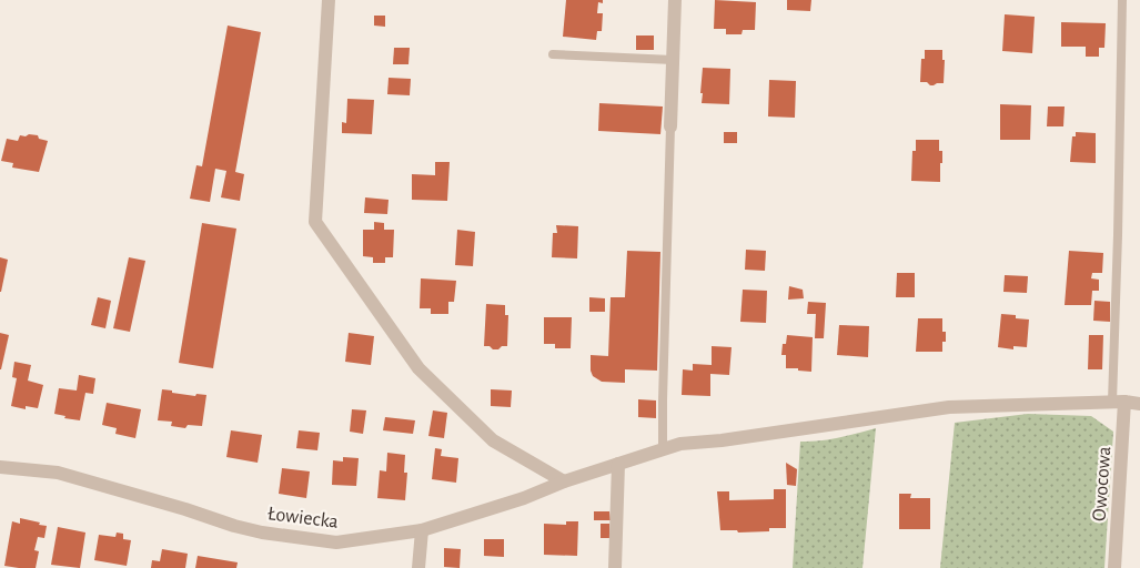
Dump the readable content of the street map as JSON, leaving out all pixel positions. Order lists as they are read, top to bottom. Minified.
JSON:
{"streets":{"street":["Owocowa","Łowiecka"]},"crossings":[["Owocowa","Łowiecka"]]}
